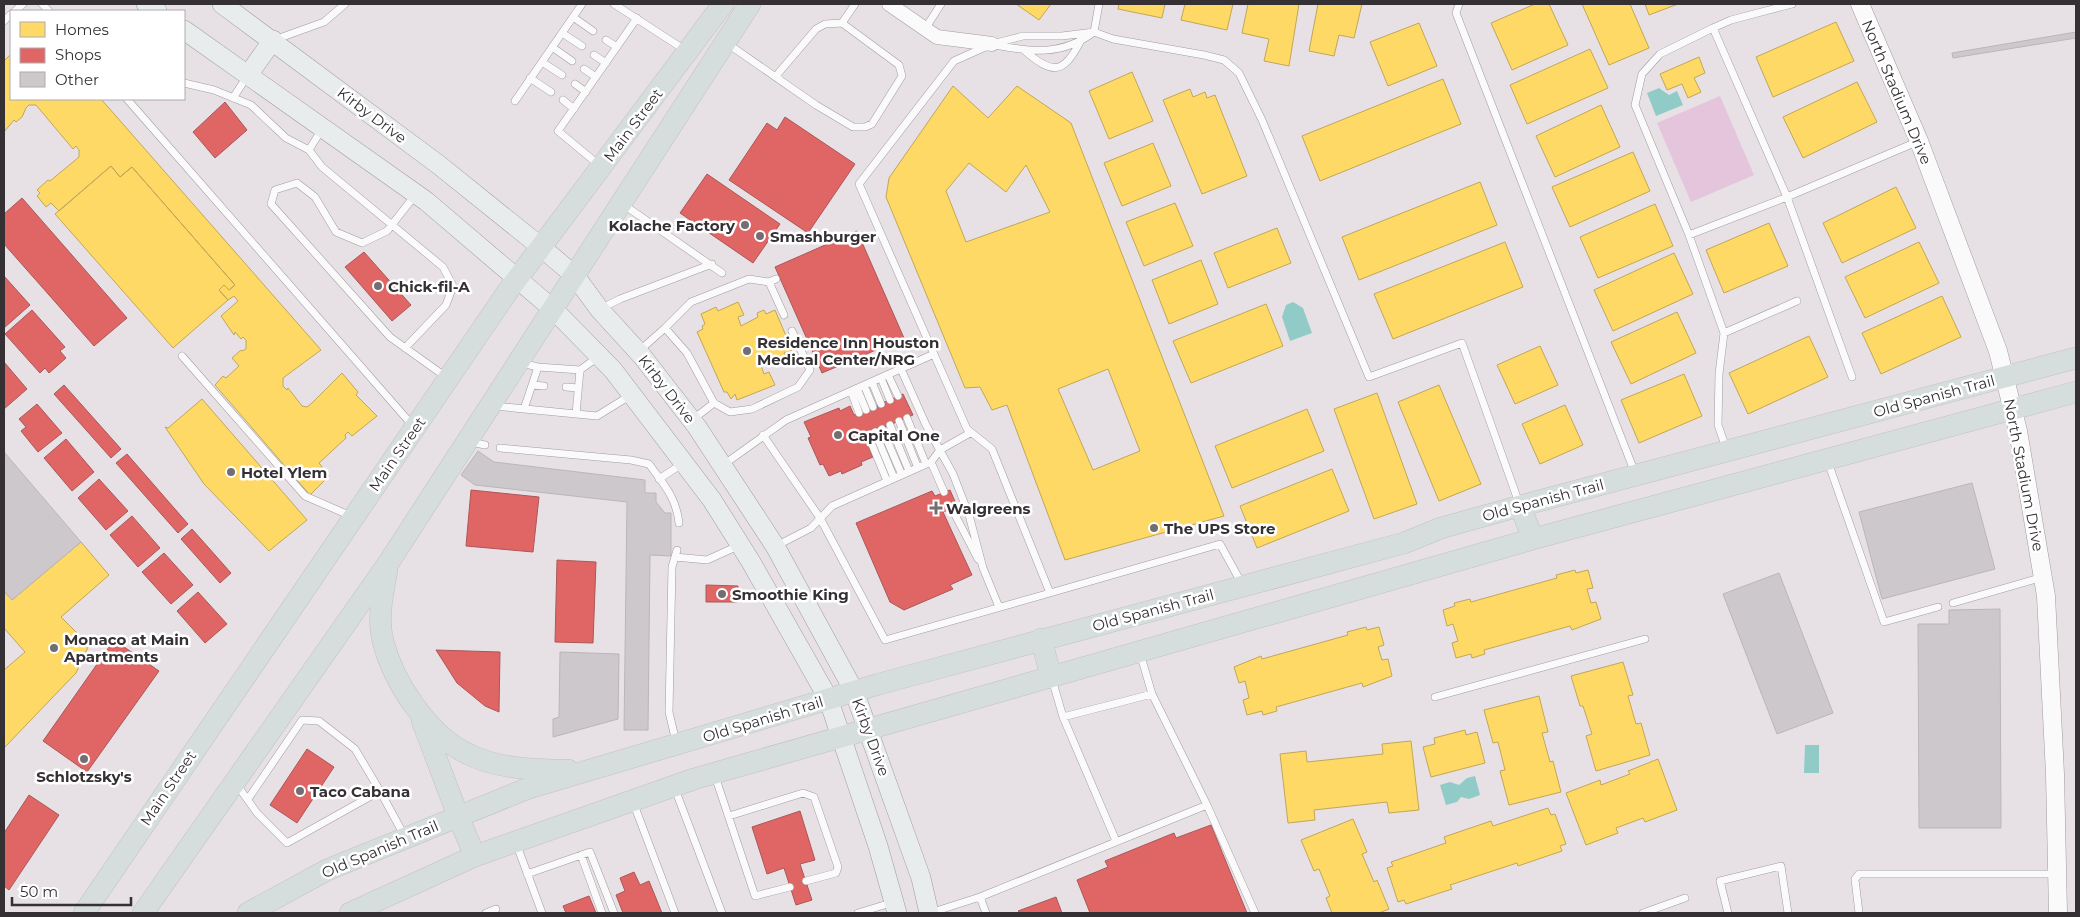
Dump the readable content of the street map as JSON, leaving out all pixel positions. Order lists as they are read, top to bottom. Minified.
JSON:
{"streets":{"main road":["Kirby Drive","Main Street","Old Spanish Trail"],"street":["North Stadium Drive"]},"crossings":[["North Stadium Drive","Old Spanish Trail"],["Kirby Drive","Main Street"],["Kirby Drive","Old Spanish Trail"]],"places":{"other":["Kolache Factory","Smashburger","Chick-fil-A","Residence Inn Houston Medical Center/NRG","Capital One","Hotel Ylem","The UPS Store","Smoothie King","Monaco at Main Apartments","Schlotzsky's","Taco Cabana"],"health":["Walgreens"]},"legend":["Homes","Shops","Other"],"scale_bar":"50 m"}
